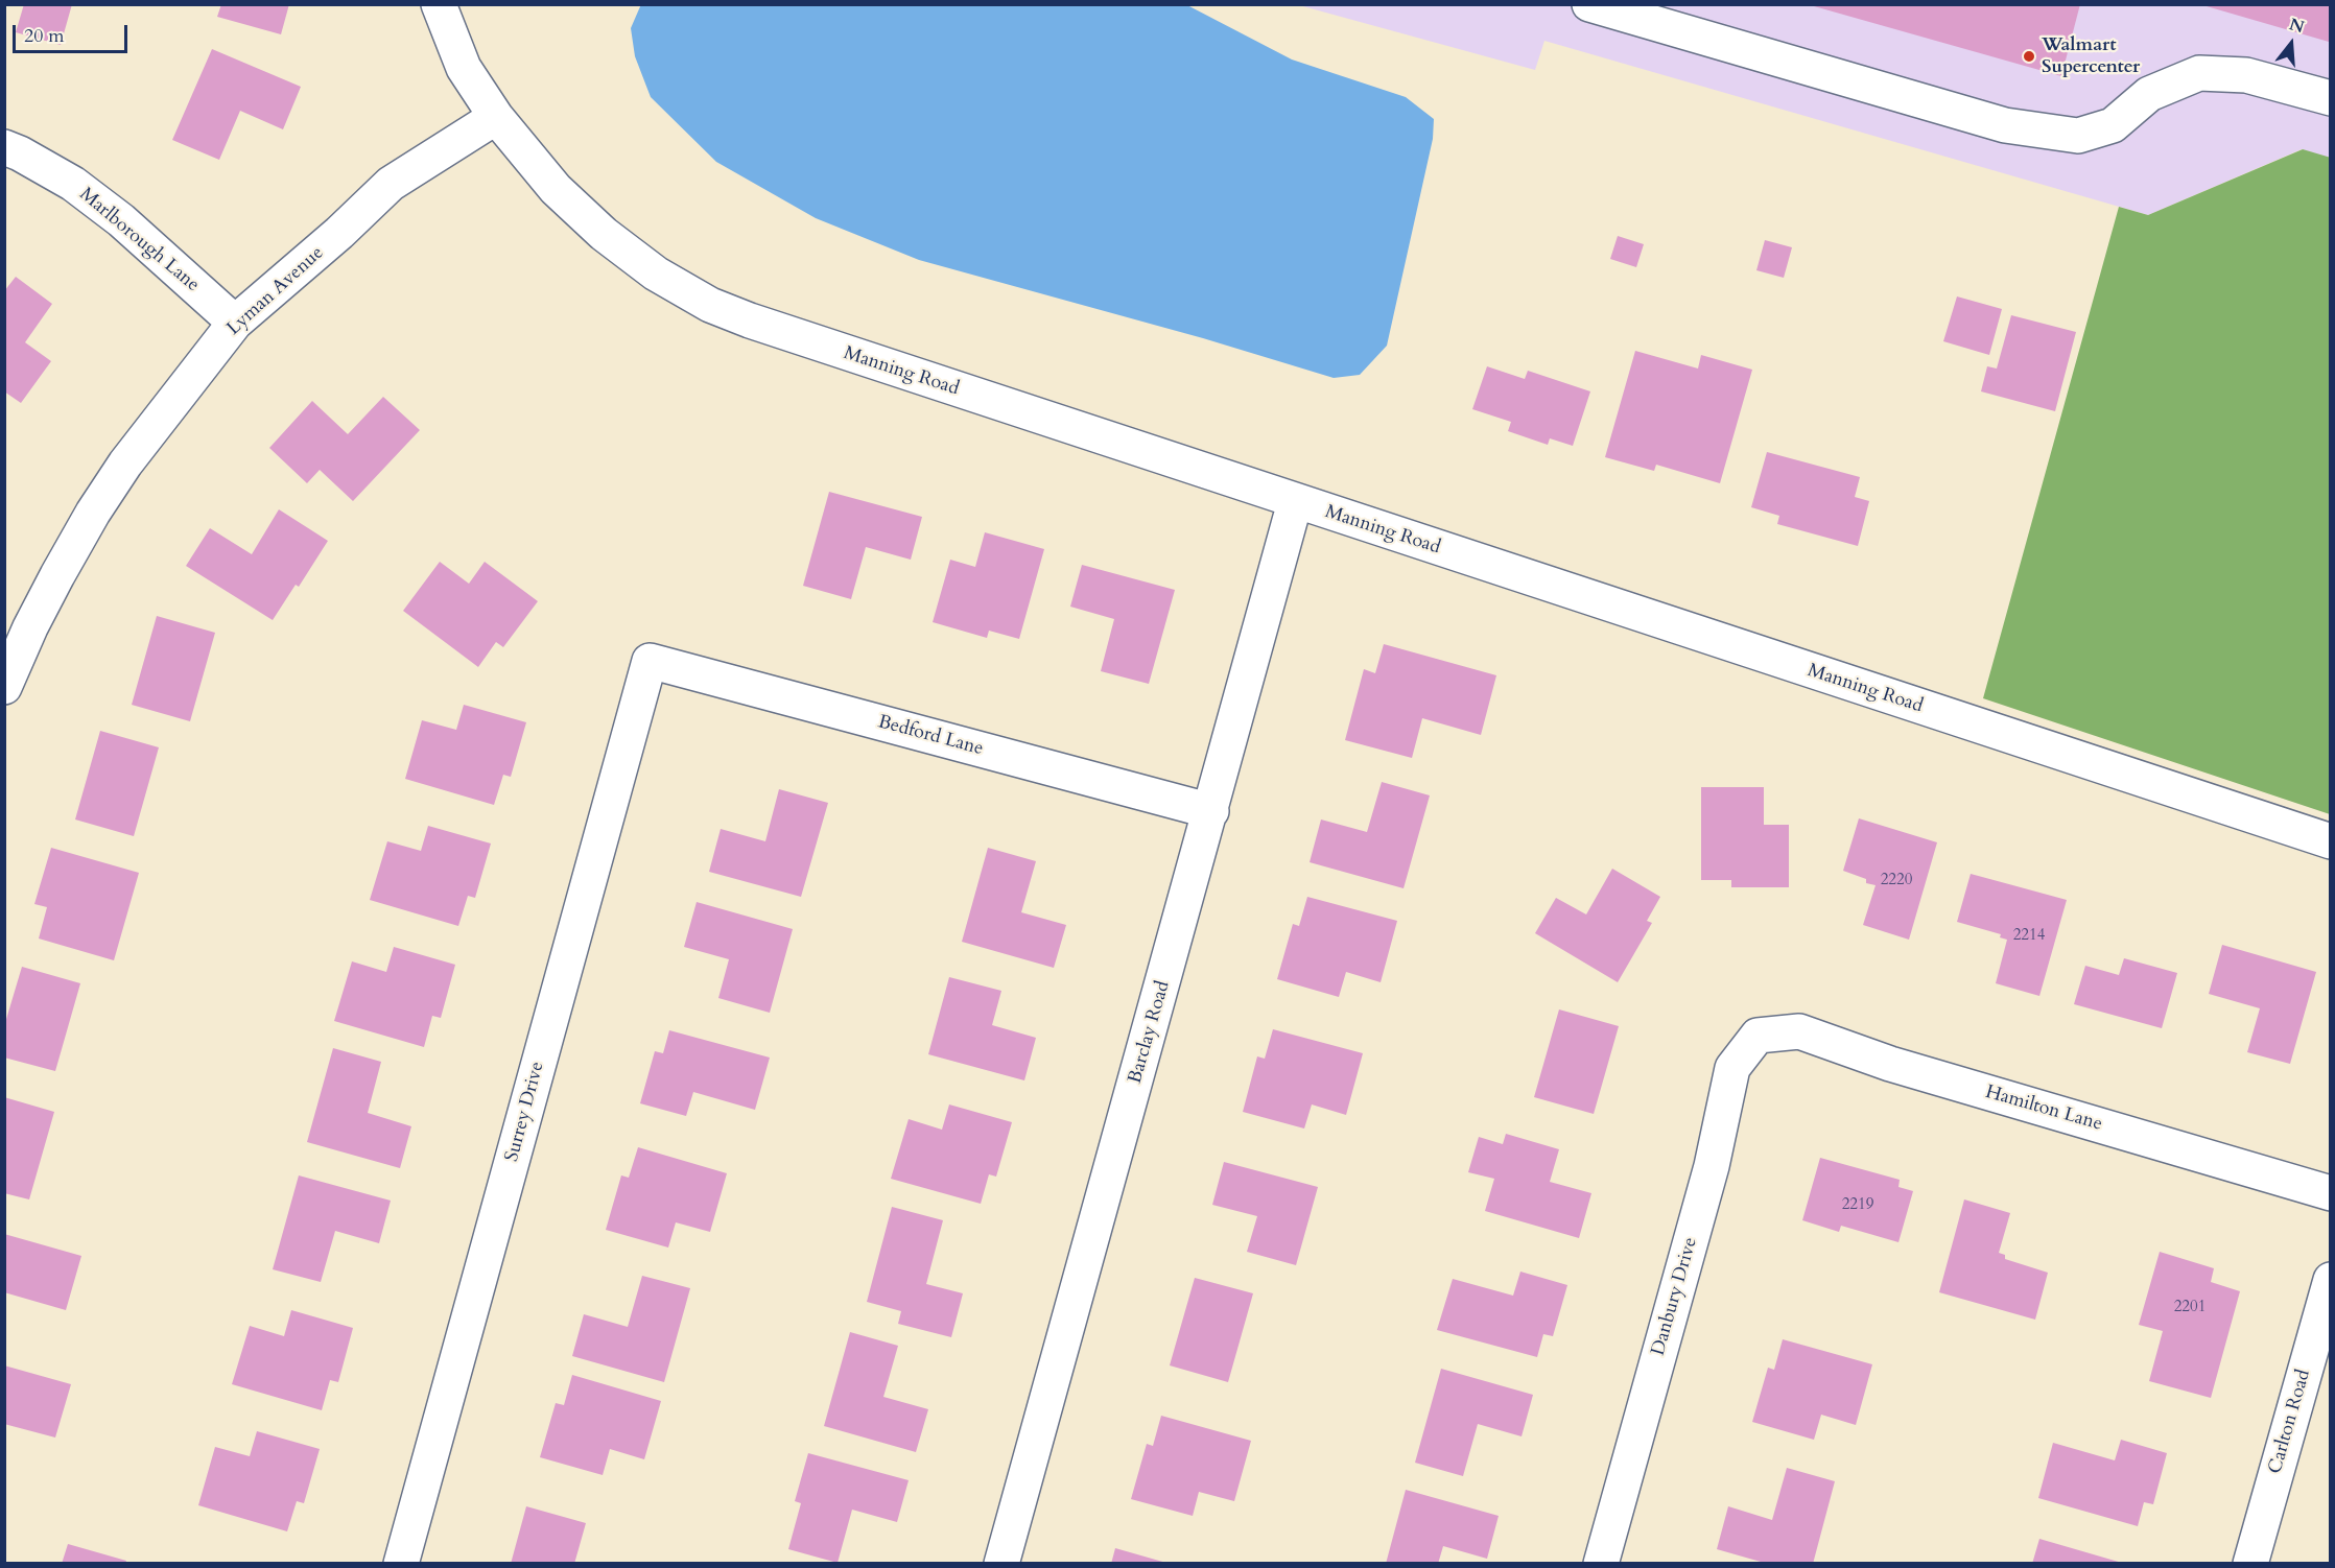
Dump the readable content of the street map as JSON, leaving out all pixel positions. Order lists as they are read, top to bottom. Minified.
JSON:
{"streets":{"street":["Marlborough Lane","Lyman Avenue","Manning Road","Bedford Lane","Barclay Road","Hamilton Lane","Surrey Drive","Danbury Drive","Carlton Road"]},"crossings":[["Marlborough Lane","Lyman Avenue"],["Lyman Avenue","Manning Road"],["Manning Road","Barclay Road"],["Bedford Lane","Barclay Road"],["Bedford Lane","Surrey Drive"],["Hamilton Lane","Danbury Drive"]],"places":["Walmart Supercenter"],"house_numbers":["2220","2214","2219","2201"],"scale_bar":"20 m","north":"top"}
